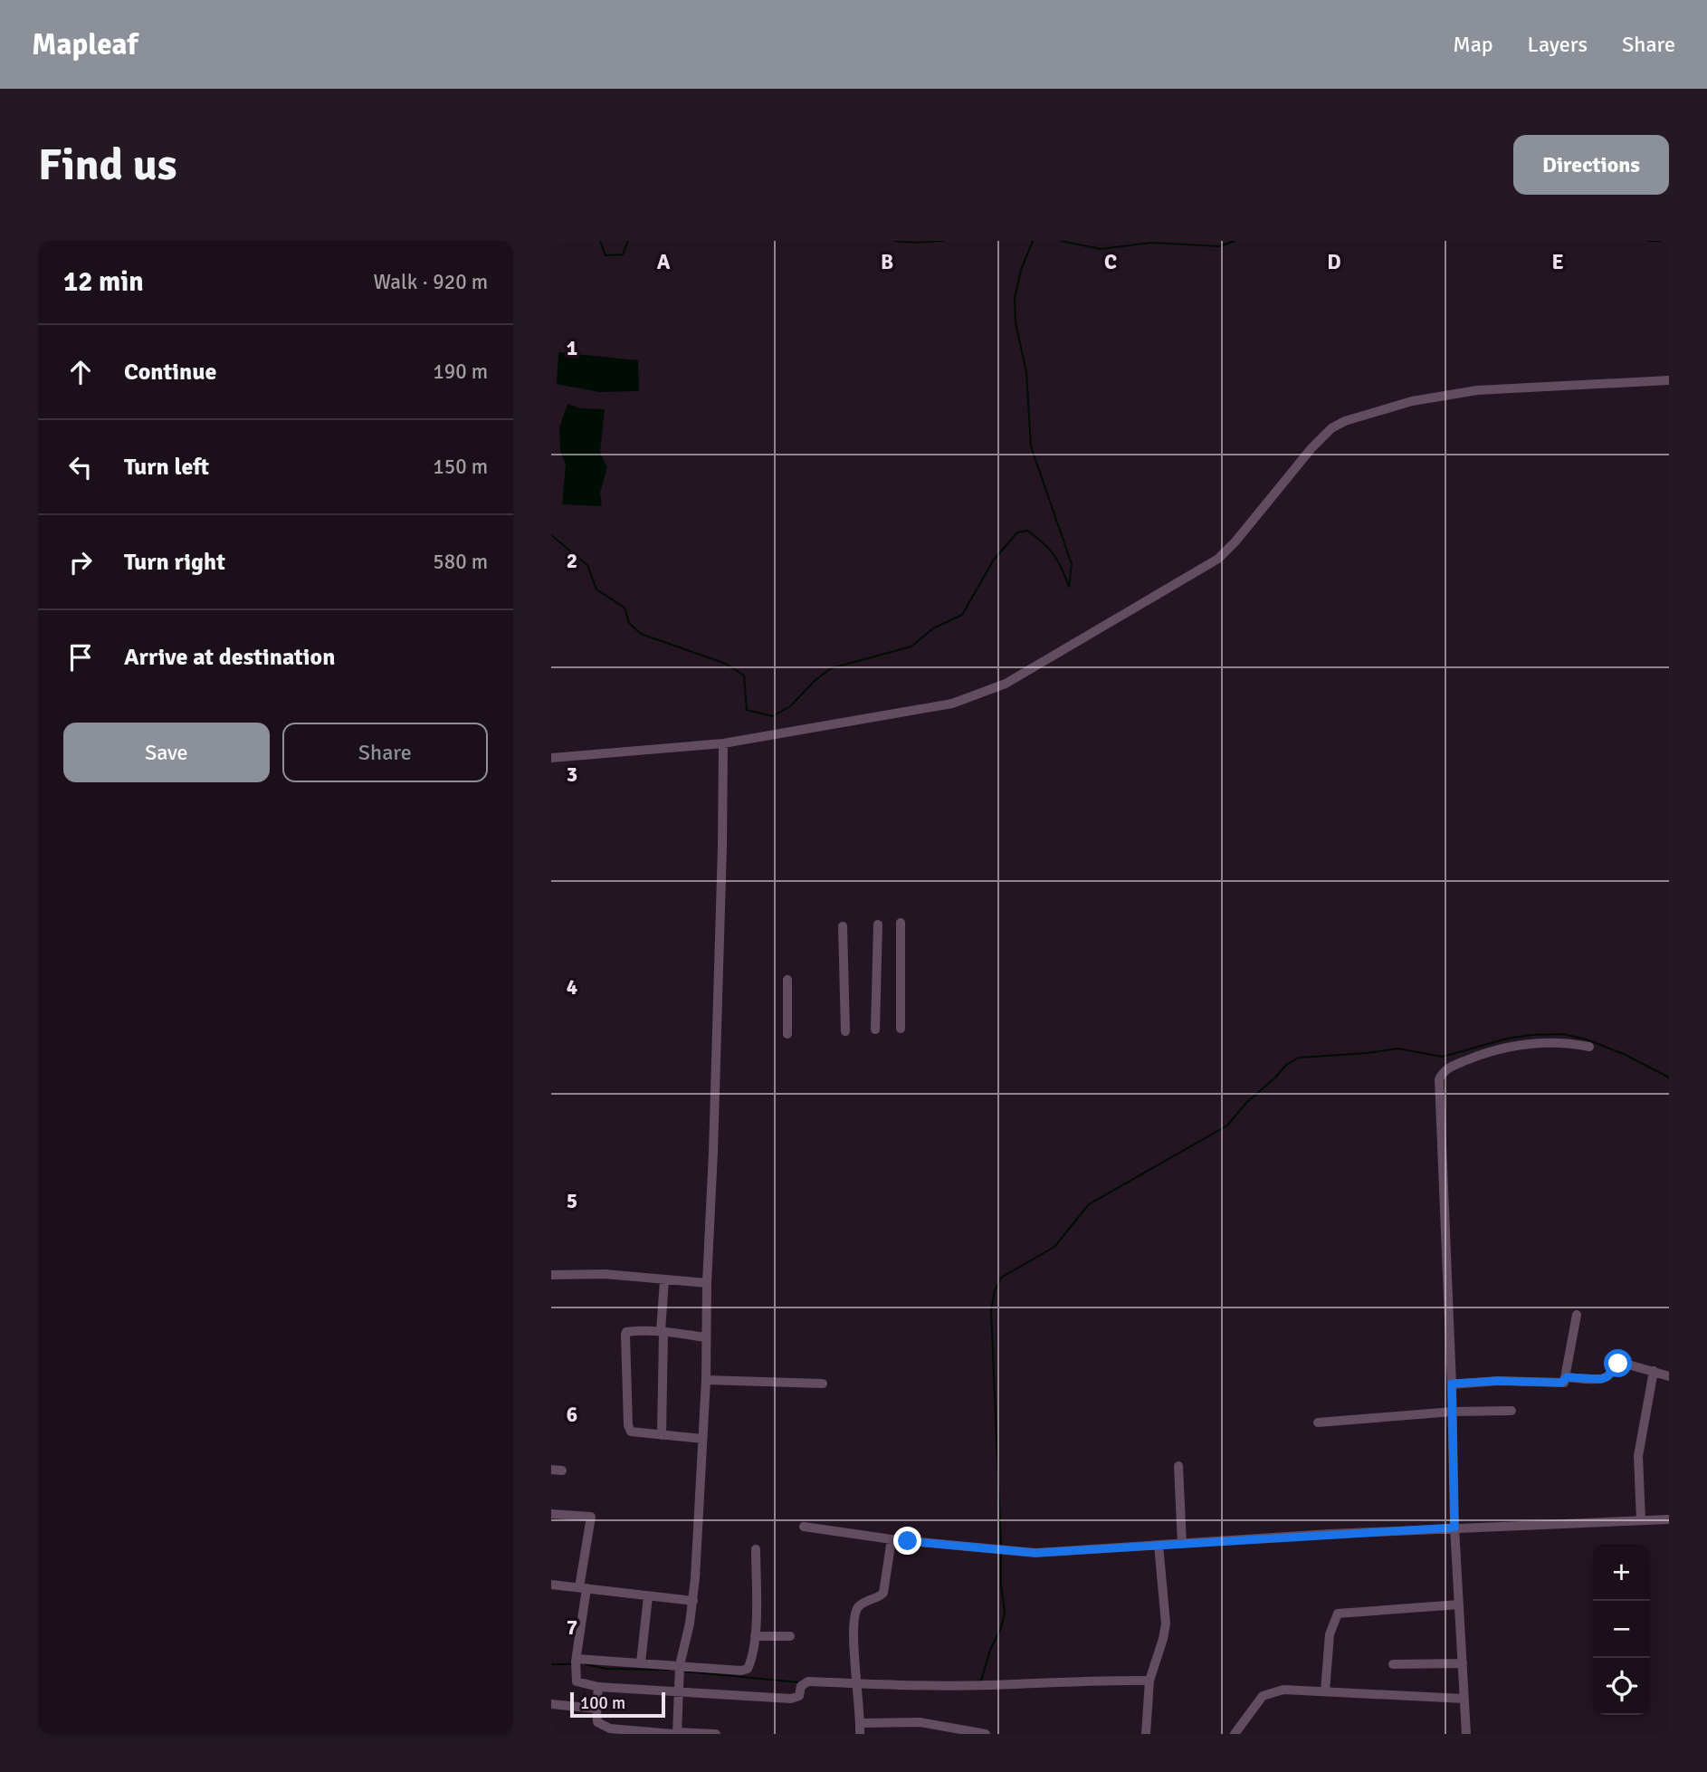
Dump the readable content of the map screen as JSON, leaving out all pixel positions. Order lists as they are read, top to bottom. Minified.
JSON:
{"scale_bar":"100 m","page":{"header":"Mapleaf","nav":["Map","Layers","Share"],"buttons":["Directions",["Save","Share"]],"title":"Find us","heading":["12 min","Walk · 920 m"],"list":[["Continue","190 m"],["Turn left","150 m"],["Turn right","580 m"],"Arrive at destination"],"map_buttons":["+","−"],"scale":"100 m"},"grid":{"columns":["A","B","C","D","E"],"rows":["1","2","3","4","5","6","7"]}}
